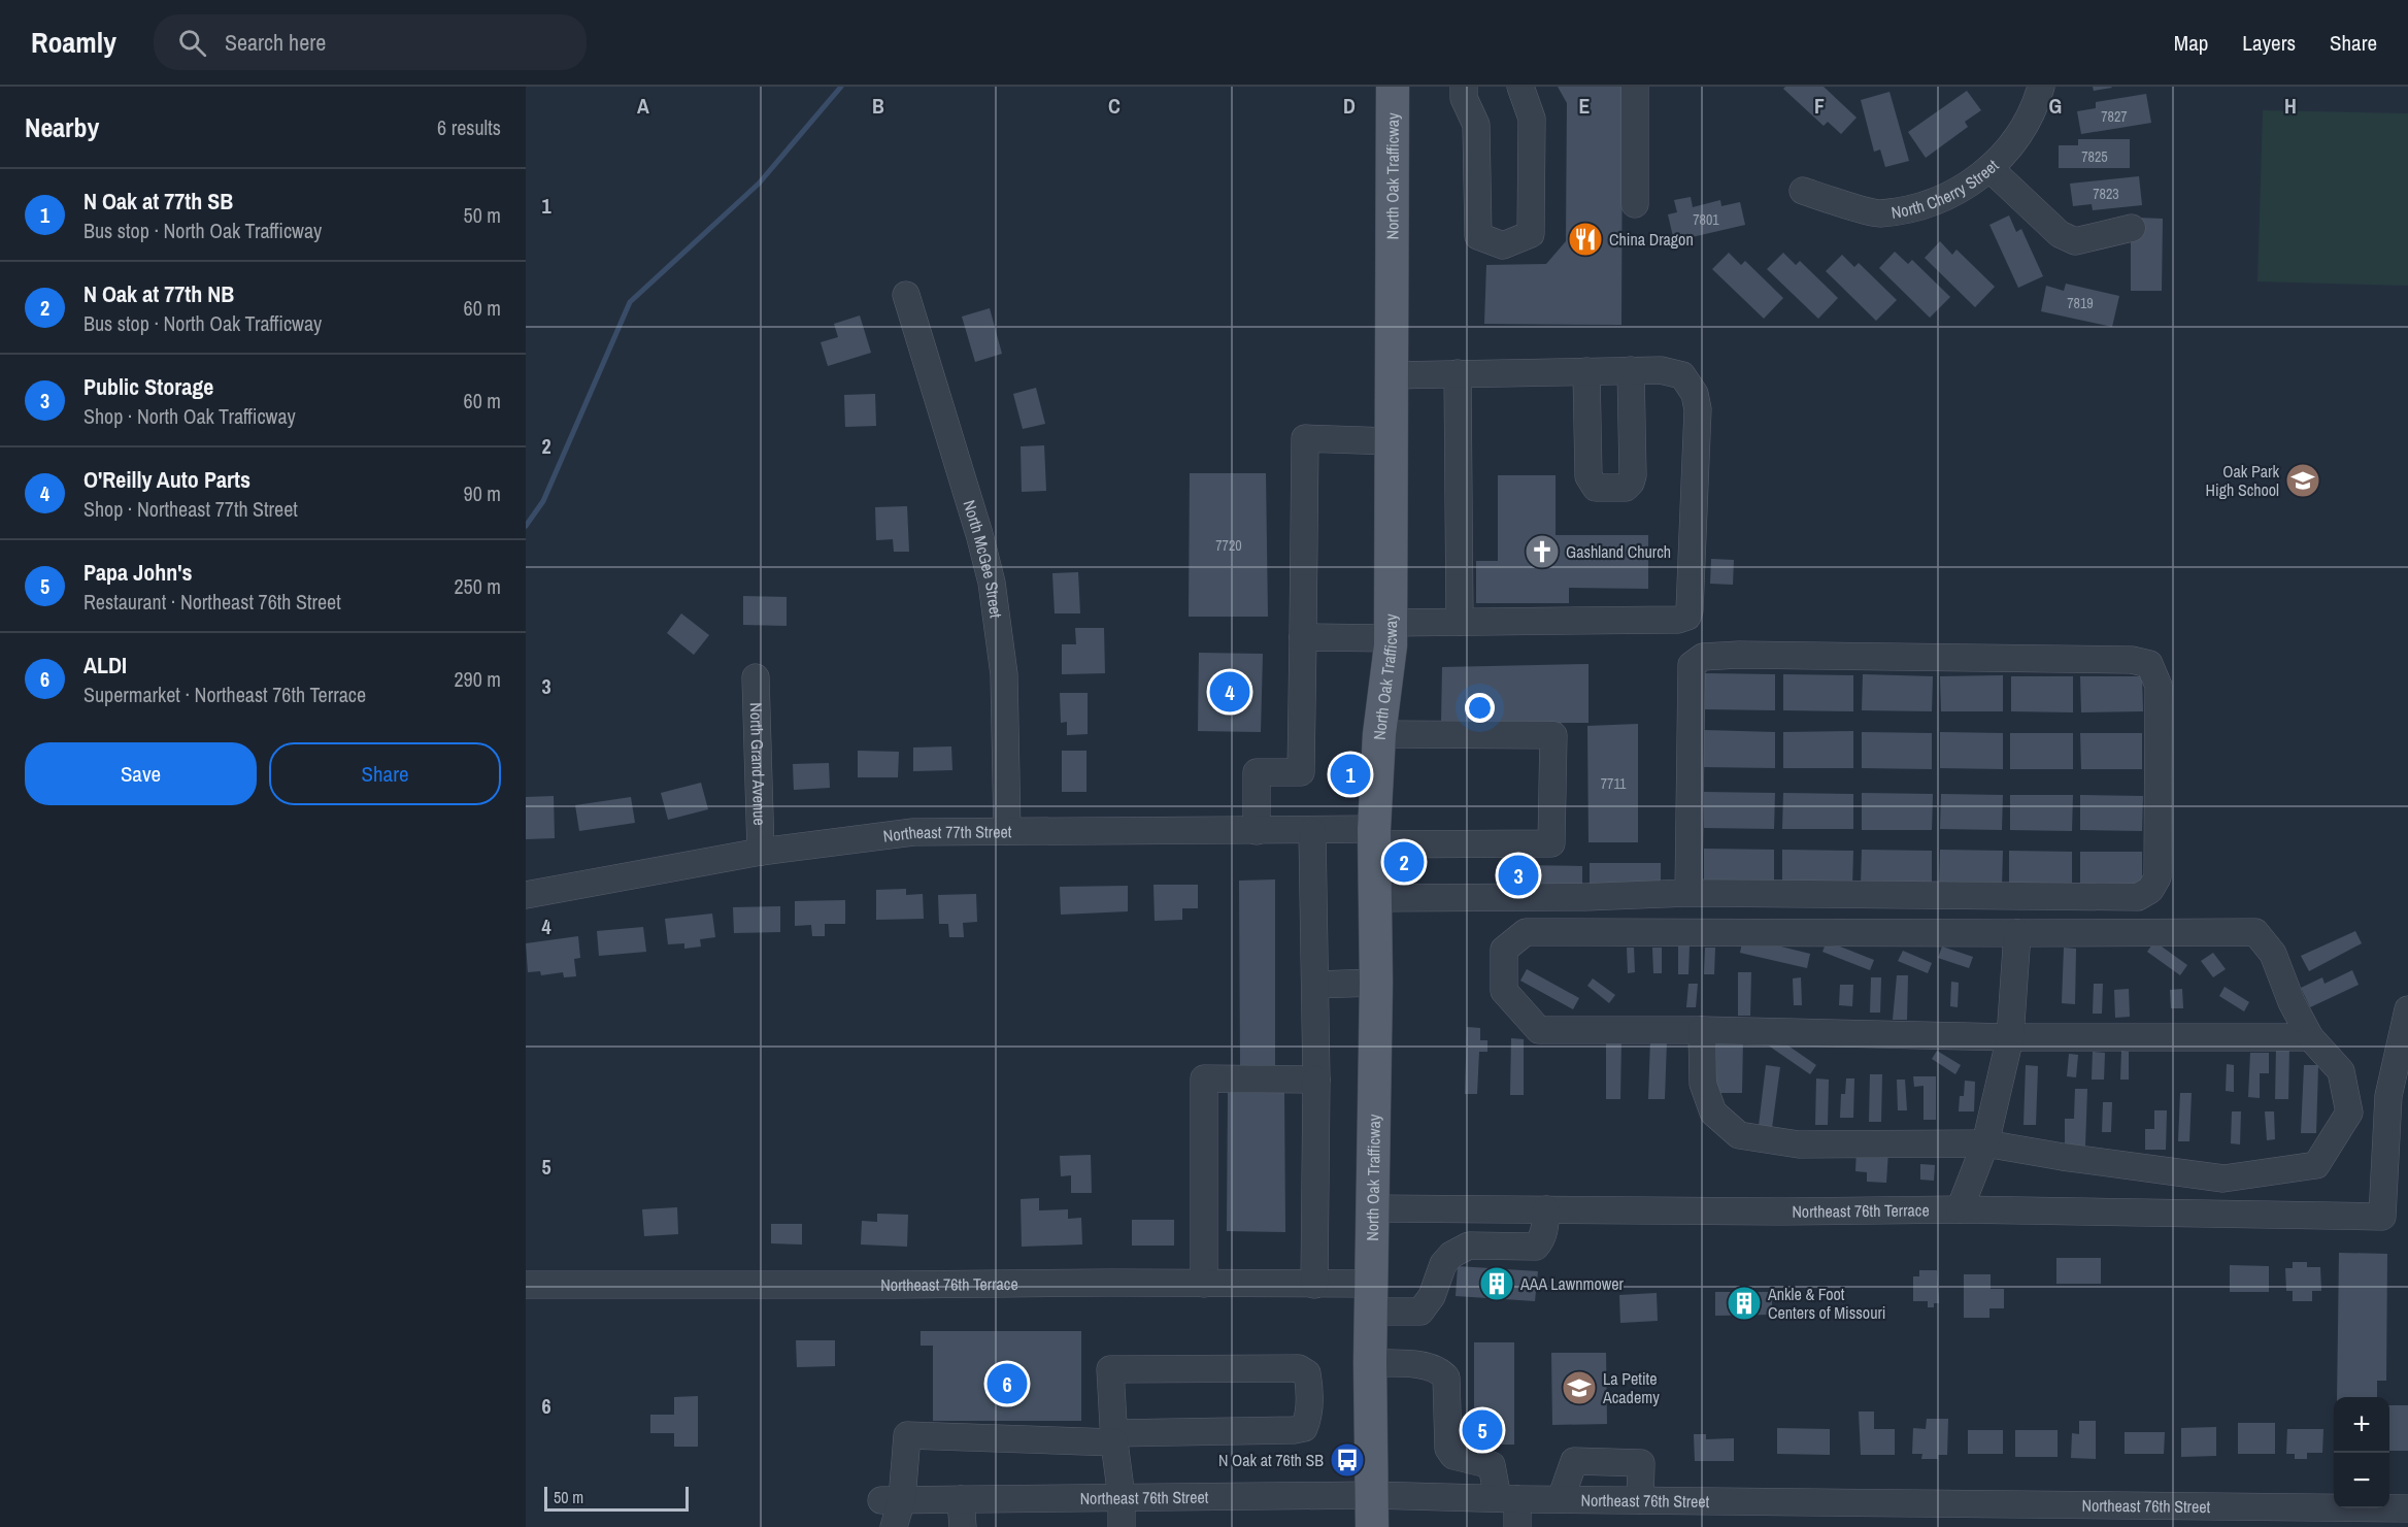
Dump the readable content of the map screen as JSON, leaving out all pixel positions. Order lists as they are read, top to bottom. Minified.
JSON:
{"streets":{"main road":["North Oak Trafficway"],"street":["North Cherry Street","North McGee Street","North Grand Avenue","Northeast 77th Street","Northeast 76th Terrace","Northeast 76th Street"]},"crossings":[["North Oak Trafficway","Northeast 77th Street"],["North Oak Trafficway","Northeast 76th Terrace"],["North Oak Trafficway","Northeast 76th Street"],["North McGee Street","Northeast 77th Street"],["North Grand Avenue","Northeast 77th Street"]],"places":{"restaurant":["China Dragon"],"school or university":["Oak Park High School","La Petite Academy"],"church":["Gashland Church"],"building":["AAA Lawnmower","Ankle & Foot Centers of Missouri"],"bus stop":["N Oak at 76th SB"]},"house_numbers":["7827","7825","7823","7801","7819","7720","7711"],"scale_bar":"50 m","page":{"header":"Roamly","search":"Search here","nav":["Map","Layers","Share"],"heading":["Nearby","6 results"],"list":[{"mark":"1","name":"N Oak at 77th SB","note":"Bus stop · North Oak Trafficway","value":"50 m"},{"mark":"2","name":"N Oak at 77th NB","note":"Bus stop · North Oak Trafficway","value":"60 m"},{"mark":"3","name":"Public Storage","note":"Shop · North Oak Trafficway","value":"60 m"},{"mark":"4","name":"O'Reilly Auto Parts","note":"Shop · Northeast 77th Street","value":"90 m"},{"mark":"5","name":"Papa John's","note":"Restaurant · Northeast 76th Street","value":"250 m"},{"mark":"6","name":"ALDI","note":"Supermarket · Northeast 76th Terrace","value":"290 m"}],"pins":["4","1","2","3","6","5"],"buttons":["Save","Share"],"map_buttons":["+","−"],"scale":"50 m"},"grid":{"columns":["A","B","C","D","E","F","G","H"],"rows":["1","2","3","4","5","6"]}}
